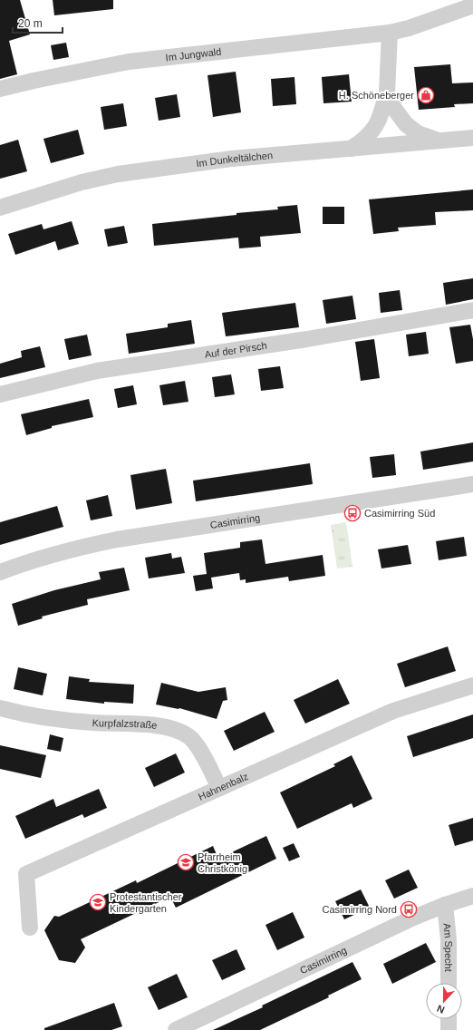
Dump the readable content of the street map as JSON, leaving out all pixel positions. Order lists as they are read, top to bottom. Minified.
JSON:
{"streets":{"street":["Im Jungwald","Im Dunkeltälchen","Auf der Pirsch","Casimirring","Kurpfalzstraße","Hahnenbalz","Am Specht"]},"crossings":[["Casimirring","Am Specht"],["Kurpfalzstraße","Hahnenbalz"]],"places":{"shop":["H. Schöneberger"],"bus stop":["Casimirring Süd","Casimirring Nord"],"school or university":["Pfarrheim Christkönig","Protestantischer Kindergarten"]},"scale_bar":"20 m","north":"bottom"}
